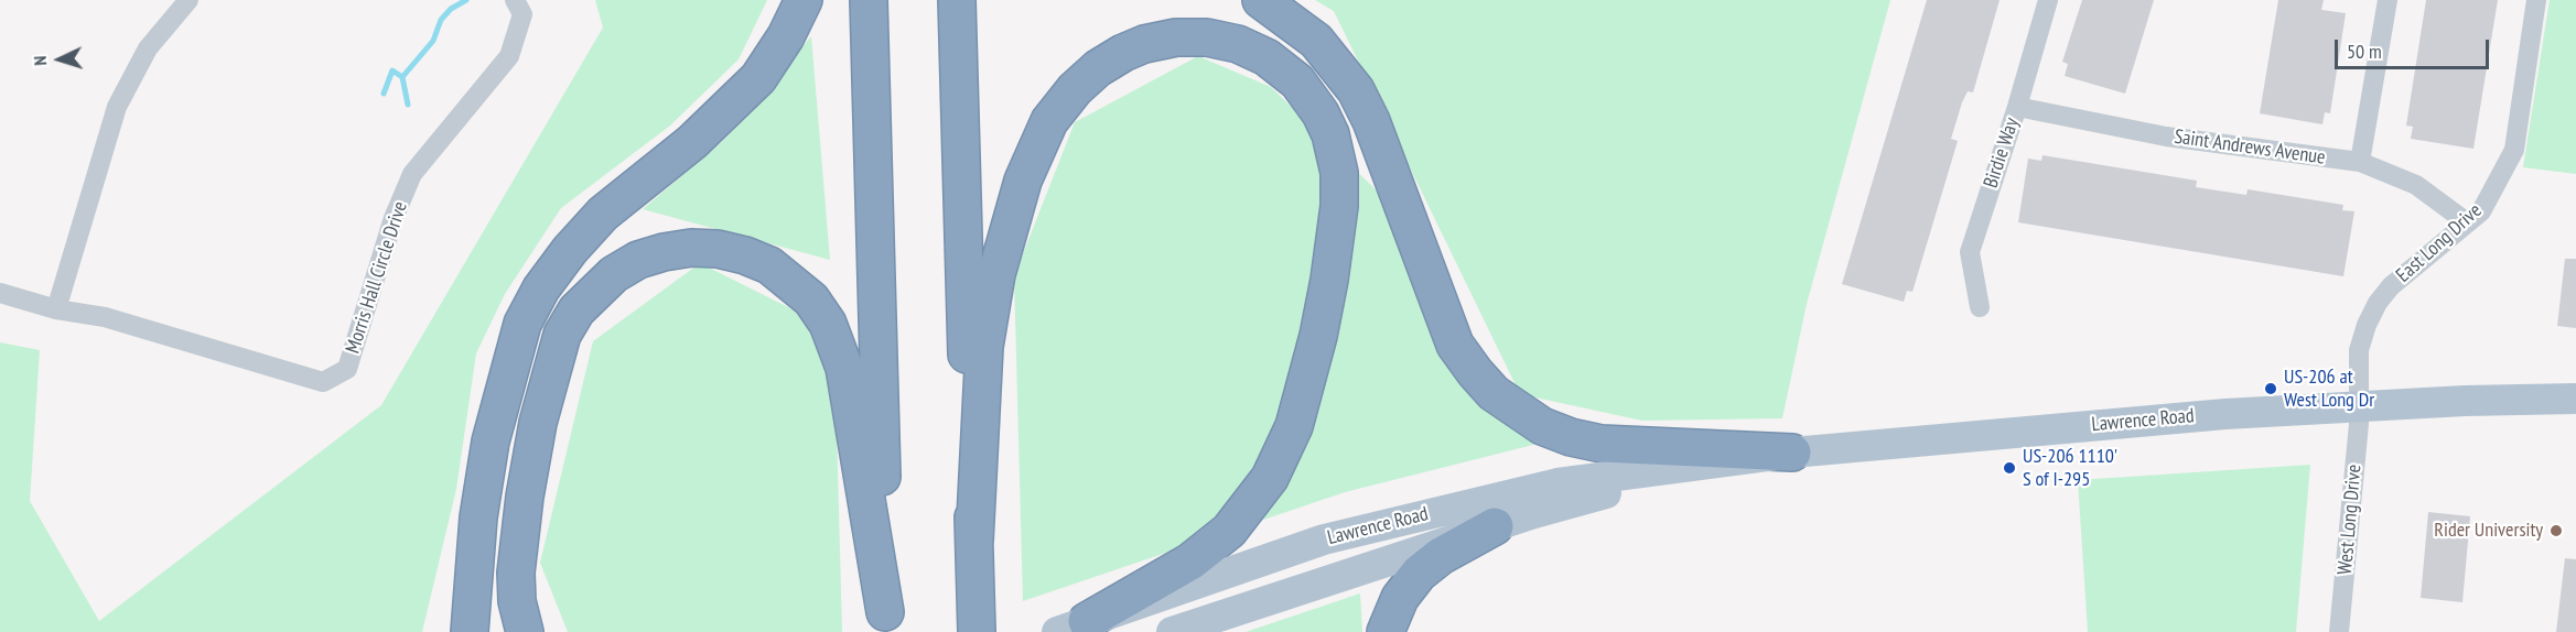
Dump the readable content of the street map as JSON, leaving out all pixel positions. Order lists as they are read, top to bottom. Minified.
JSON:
{"streets":{"main road":["Lawrence Road"],"street":["Saint Andrews Avenue","Birdie Way","East Long Drive","Morris Hall Circle Drive","West Long Drive"]},"crossings":[["Saint Andrews Avenue","Birdie Way"],["Saint Andrews Avenue","East Long Drive"],["East Long Drive","Lawrence Road"],["East Long Drive","West Long Drive"],["Lawrence Road","West Long Drive"]],"places":["US-206 at West Long Dr","US-206 1110' S of I-295","Rider University"],"scale_bar":"50 m","north":"left"}
